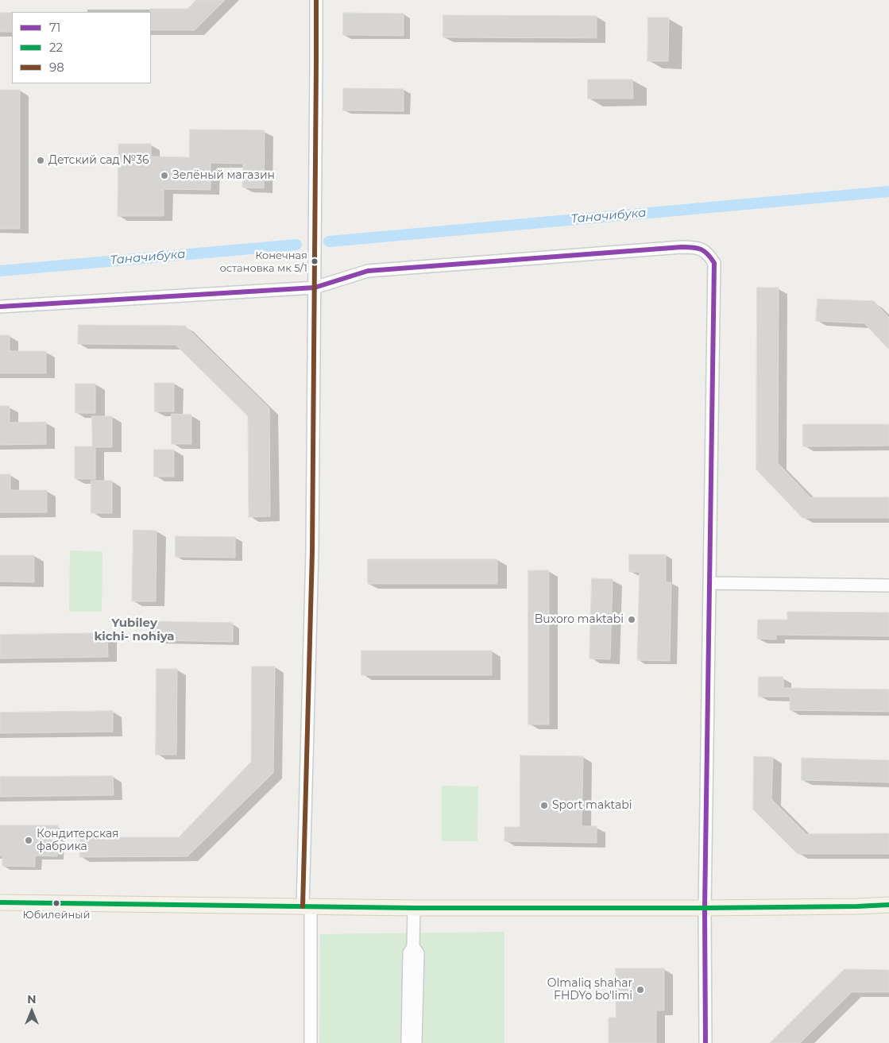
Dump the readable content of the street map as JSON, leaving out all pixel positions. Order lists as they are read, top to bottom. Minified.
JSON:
{"districts":["Yubiley kichi- nohiya"],"water":["Таначибука"],"places":["Детский сад №36","Зелёный магазин","Конечная остановка мк 5/1","Buxoro maktabi","Sport maktabi","Кондитерская фабрика","Юбилейный","Olmaliq shahar FHDYo bo'limi"],"lines":["transit line 98","transit line 71","transit line 22"],"legend":["71","22","98"],"north":"top"}
